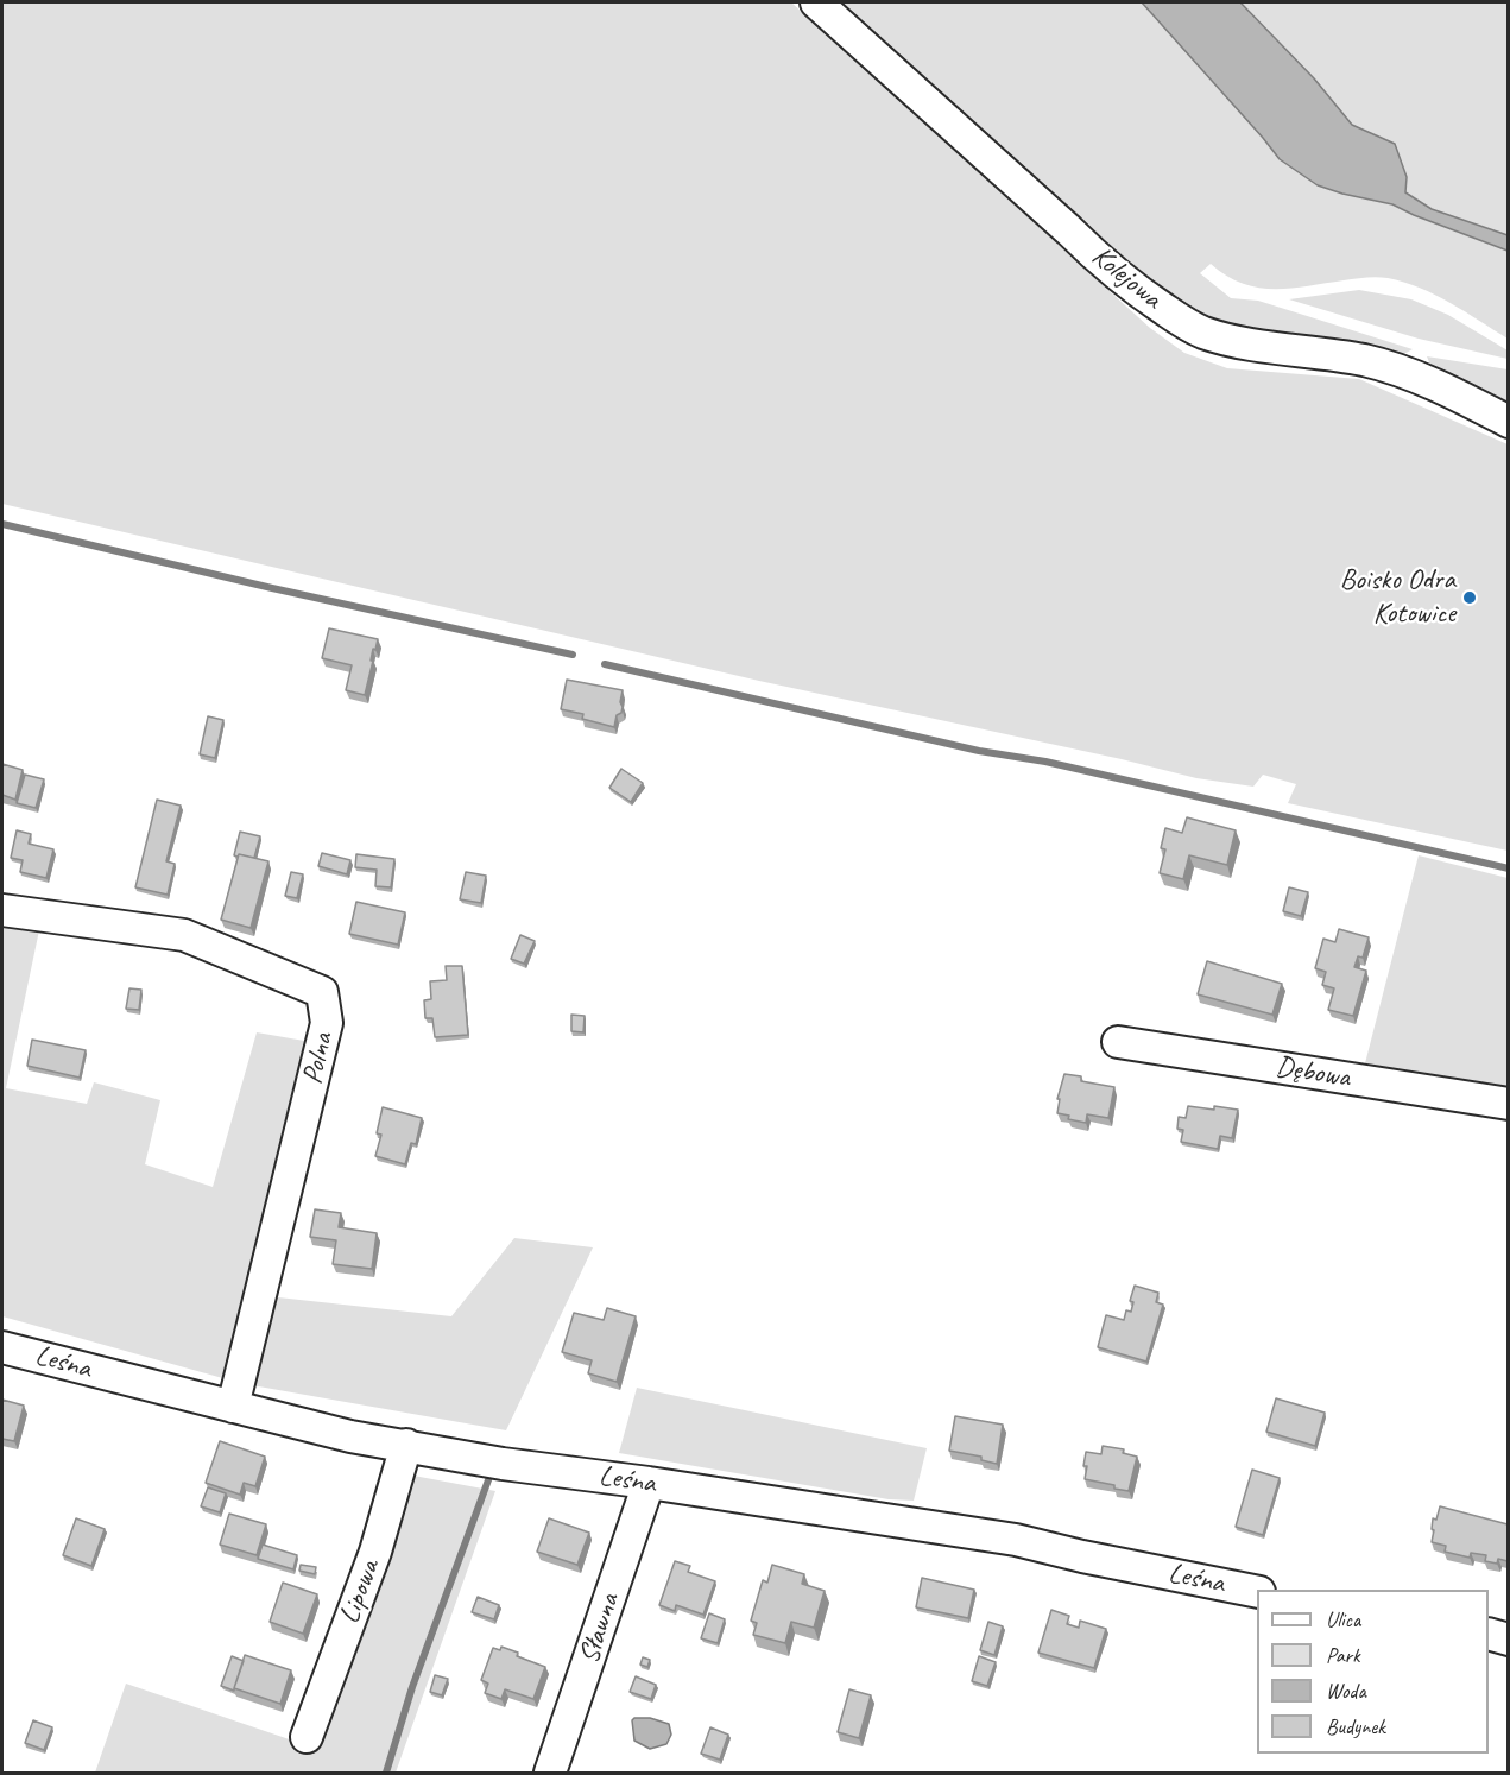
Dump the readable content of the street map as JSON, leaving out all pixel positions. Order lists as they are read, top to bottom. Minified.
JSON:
{"streets":{"street":["Kolejowa","Polna","Dębowa","Leśna","Lipowa","Sławna"]},"crossings":[["Polna","Leśna"],["Leśna","Lipowa"],["Leśna","Sławna"]],"places":["Boisko Odra Kotowice"],"legend":["Ulica","Park","Woda","Budynek"]}
